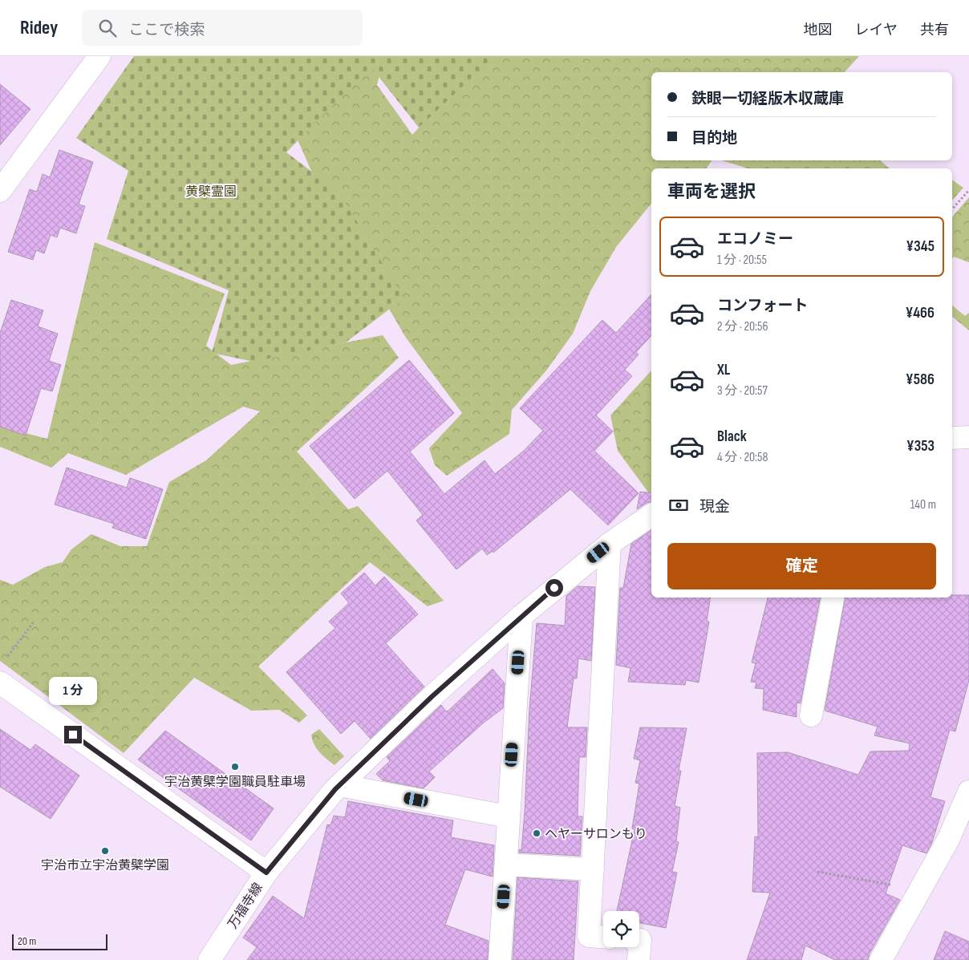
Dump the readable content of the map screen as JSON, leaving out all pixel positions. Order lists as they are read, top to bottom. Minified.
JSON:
{"streets":{"street":["万福寺線"]},"parks":["黄檗霊園"],"places":["宇治黄檗学園職員駐車場","ヘヤーサロンもり","宇治市立宇治黄檗学園"],"scale_bar":"20 m","page":{"header":"Ridey","search":"ここで検索","nav":["地図","レイヤ","共有"],"banner":["鉄眼一切経版木収蔵庫","目的地"],"heading":"車両を選択","list":[{"name":"エコノミー","note":"1 分 · 20:55","value":"¥345"},{"name":"コンフォート","note":"2 分 · 20:56","value":"¥466"},{"name":"XL","note":"3 分 · 20:57","value":"¥586"},{"name":"Black","note":"4 分 · 20:58","value":"¥353"}],"pay":["現金","140 m"],"buttons":"確定","bubble":"1 分","scale":"20 m"}}
